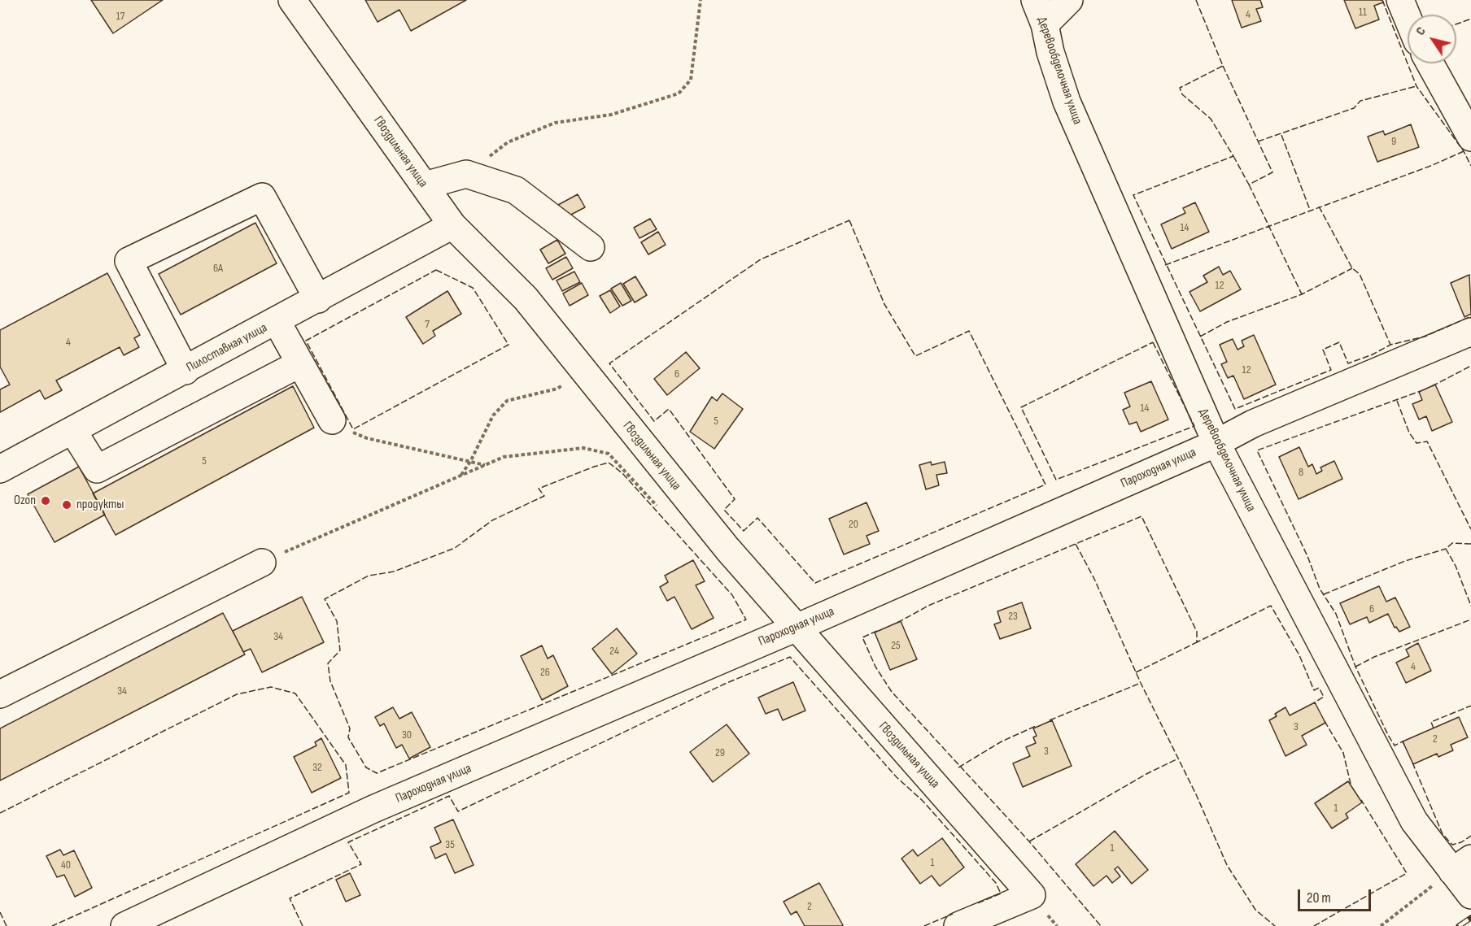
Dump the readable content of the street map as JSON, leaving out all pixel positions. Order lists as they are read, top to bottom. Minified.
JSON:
{"streets":{"street":["Деревообделочная улица","Гвоздильная улица","Пилоставная улица","Пароходная улица"]},"crossings":[["Деревообделочная улица","Пароходная улица"],["Гвоздильная улица","Пилоставная улица"],["Гвоздильная улица","Пароходная улица"]],"places":["Ozon","продукты"],"house_numbers":["11","4","17","9","14","6А","12","7","4","12","6","14","5","5","8","20","6","23","34","25","24","4","26","34","3","30","2","3","29","32","1","35","1","1","40","2"],"scale_bar":"20 m","north":"top left"}
